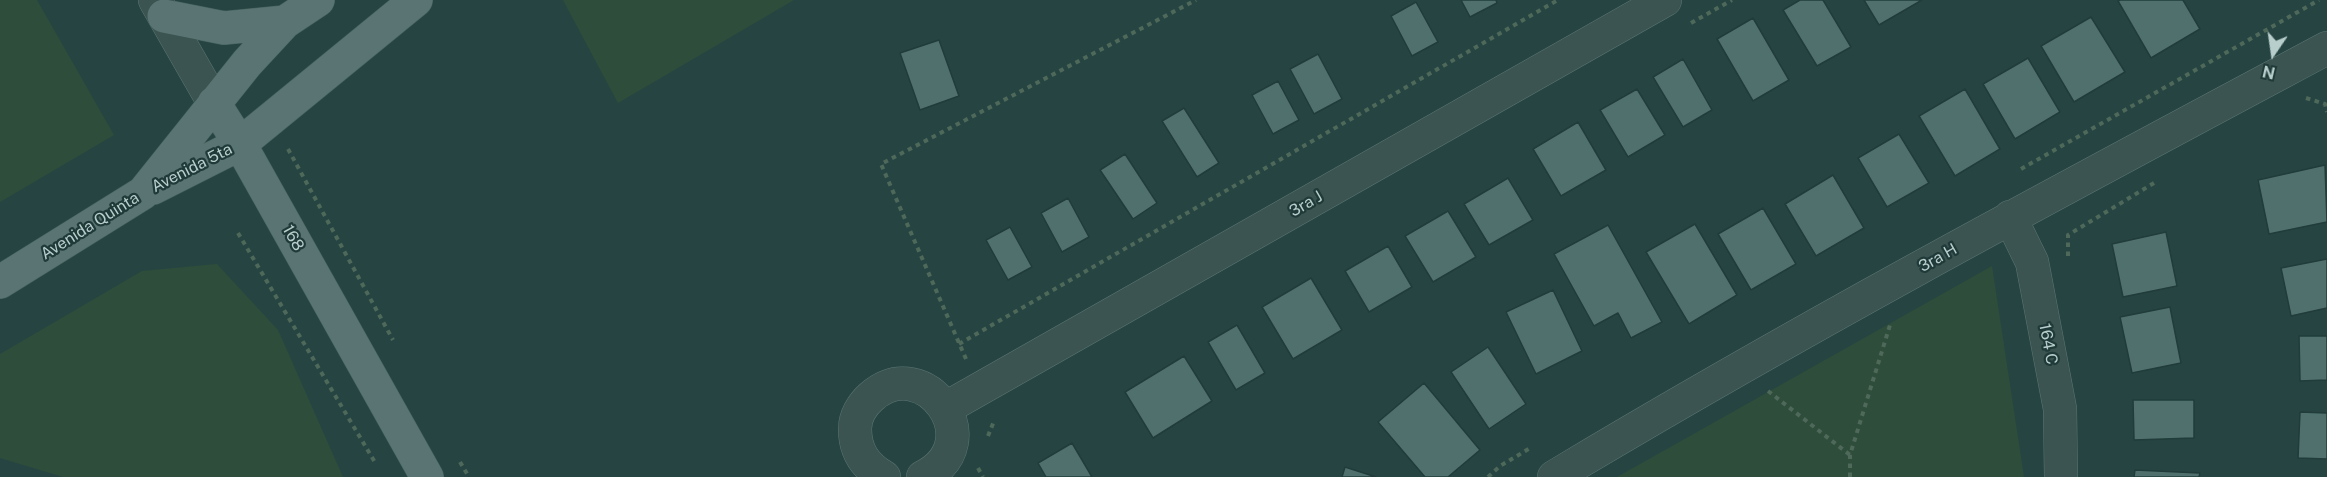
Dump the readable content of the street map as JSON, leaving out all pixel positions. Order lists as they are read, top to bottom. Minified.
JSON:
{"streets":{"main road":["Avenida 5ta","Avenida Quinta","168"],"street":["3ra J","3ra H","164 C"]},"crossings":[["Avenida 5ta","Avenida Quinta"],["Avenida 5ta","168"],["Avenida Quinta","168"],["3ra H","164 C"]],"north":"bottom"}
